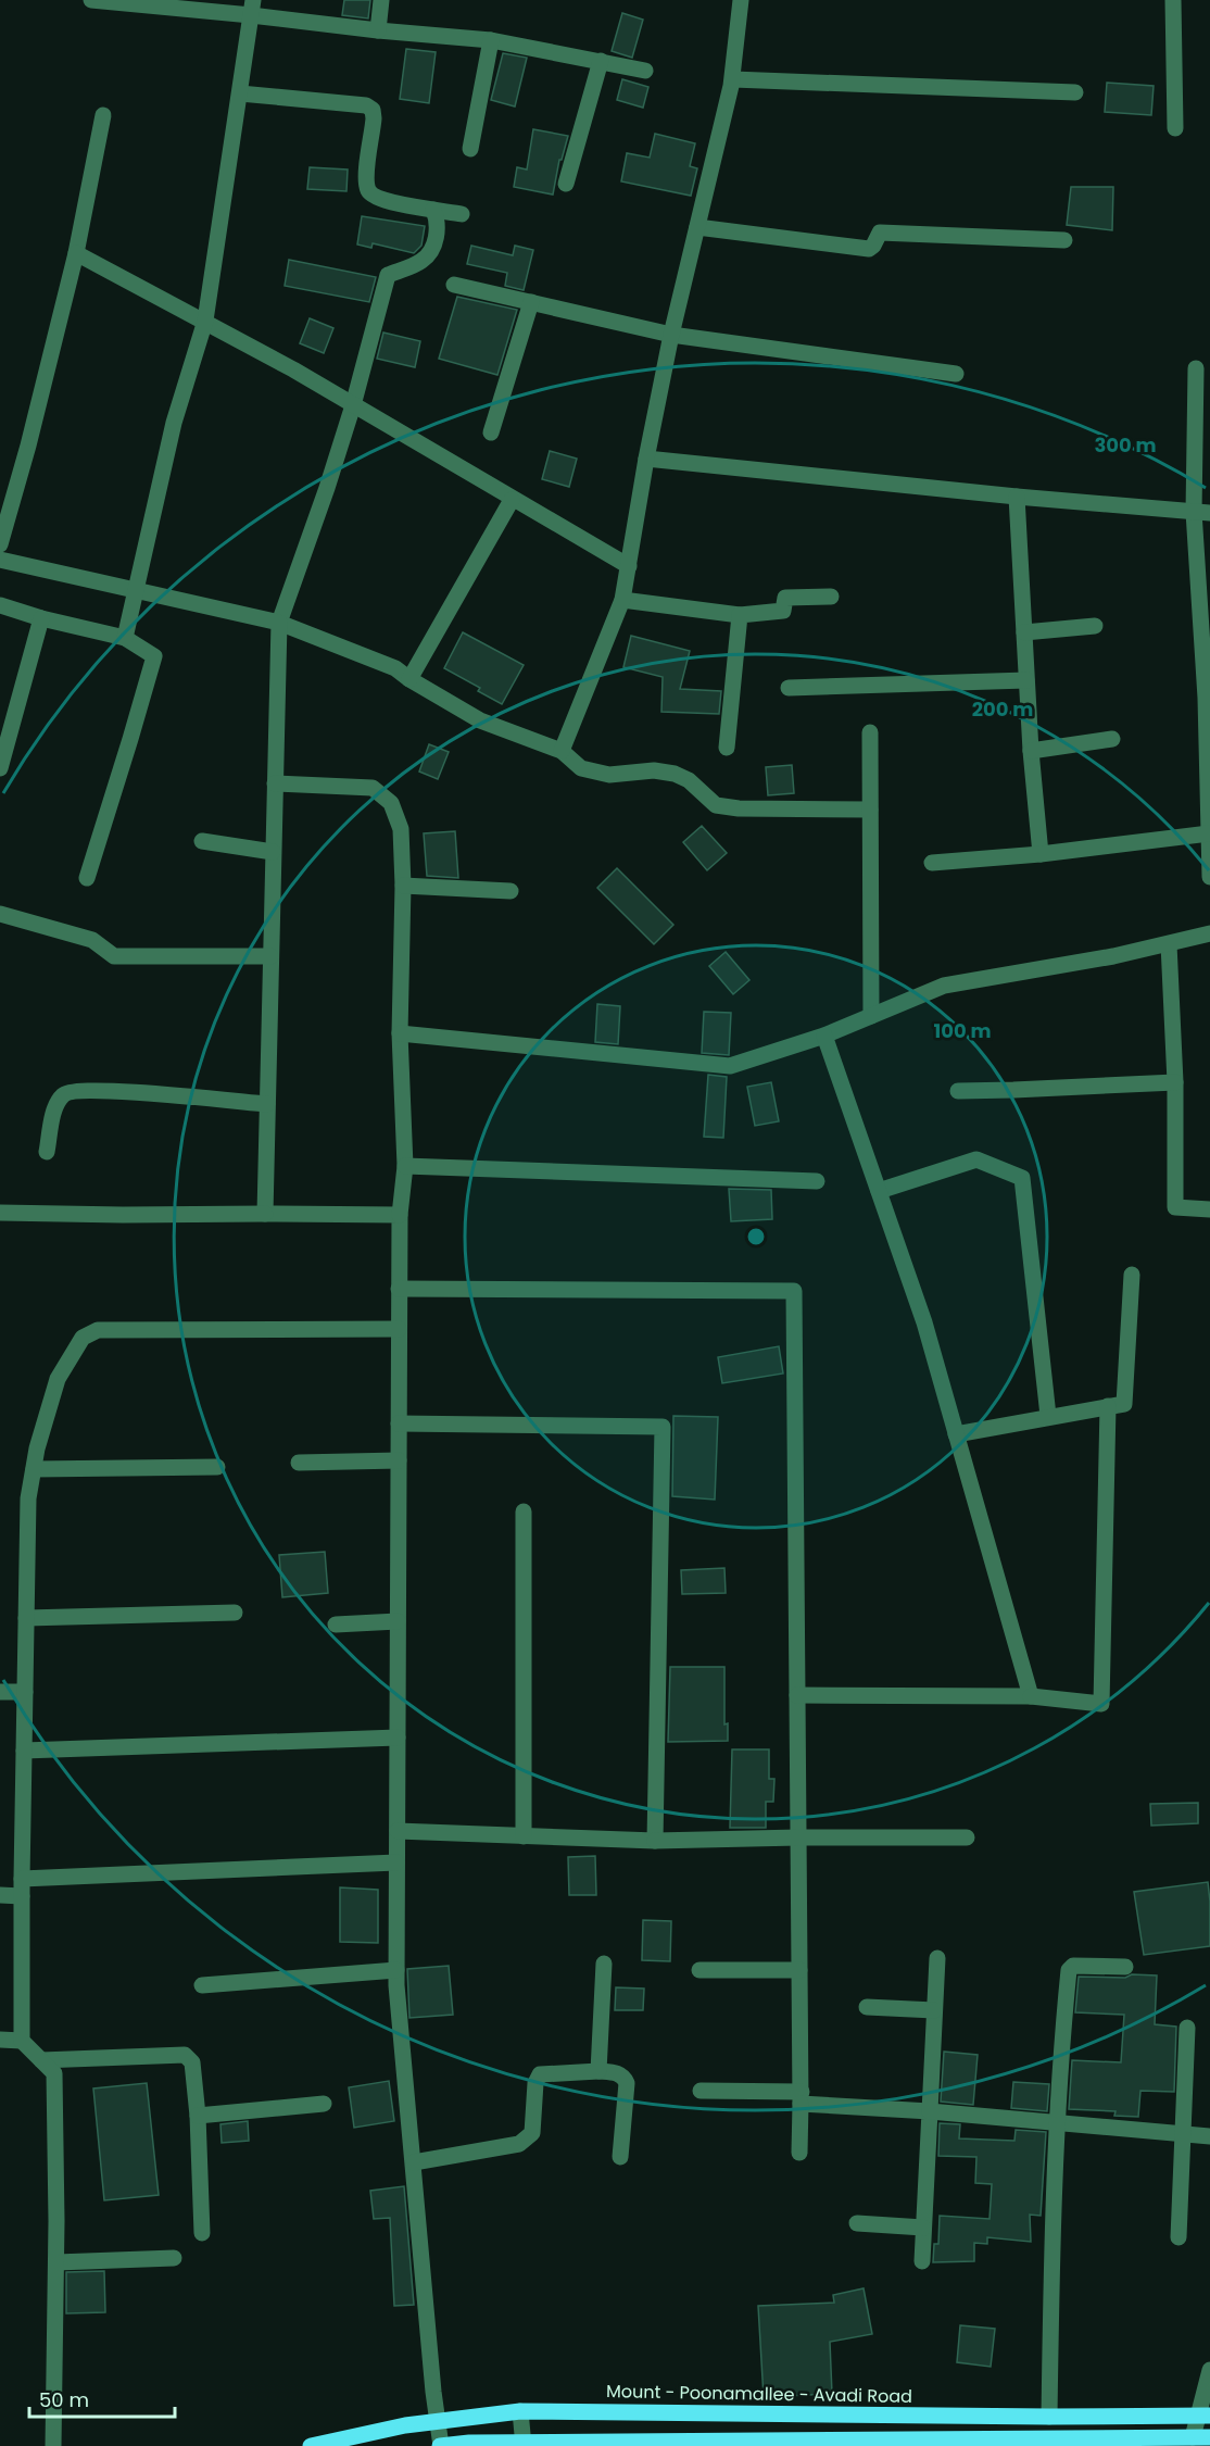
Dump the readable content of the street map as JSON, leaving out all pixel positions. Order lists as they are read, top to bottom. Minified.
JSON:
{"streets":{"main road":["Mount - Poonamallee - Avadi Road"]},"scale_bar":"50 m","rings":["300 m","200 m","100 m"]}
